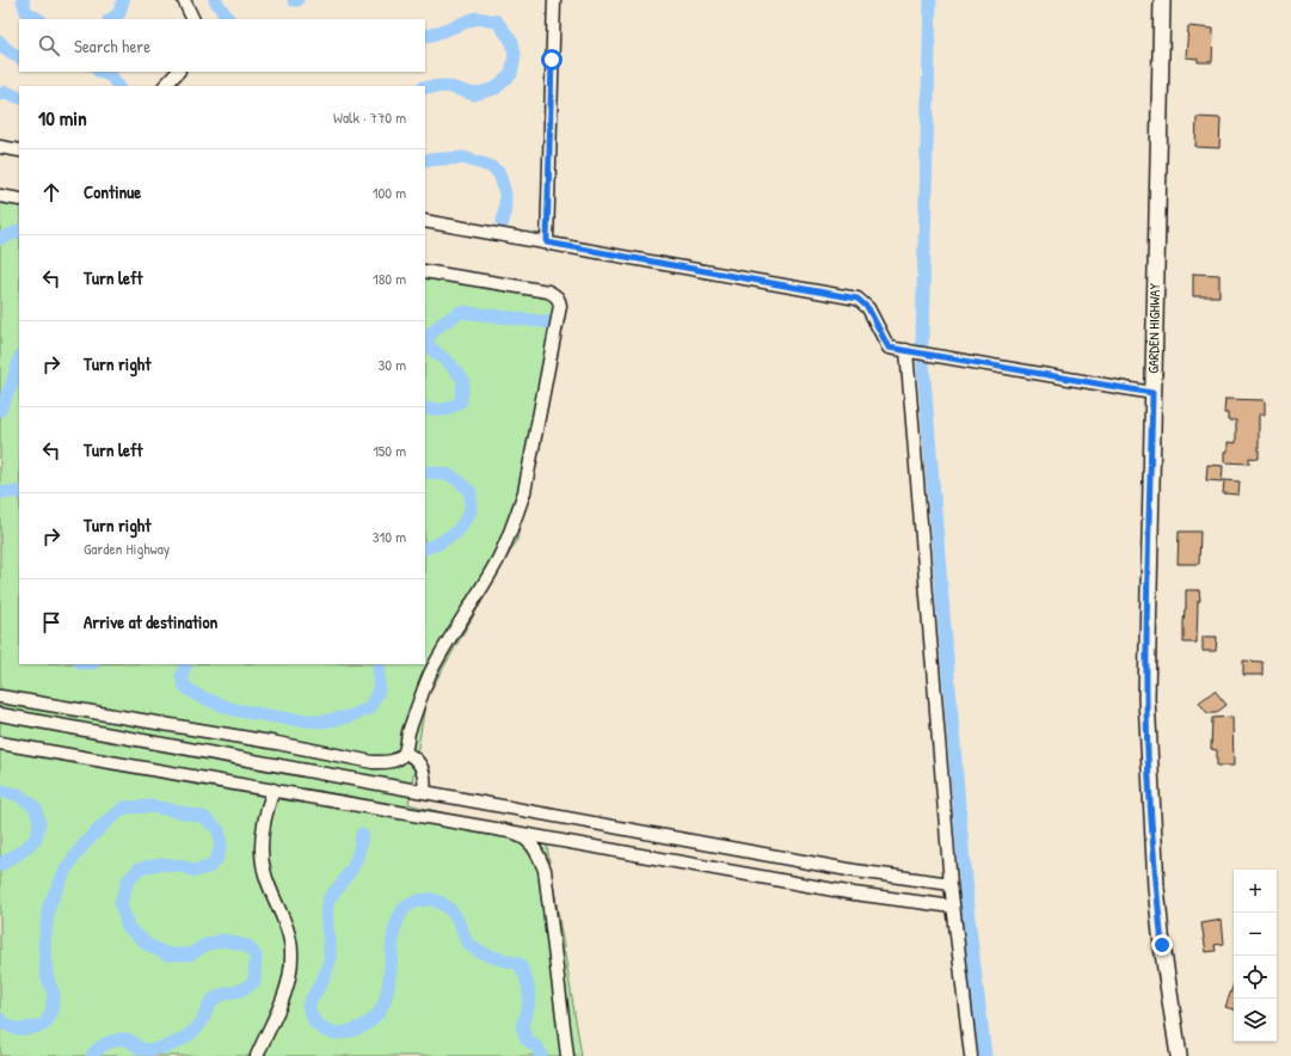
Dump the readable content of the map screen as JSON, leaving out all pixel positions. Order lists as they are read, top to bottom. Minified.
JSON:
{"streets":{"main road":["GARDEN HIGHWAY"]},"page":{"search":"Search here","heading":["10 min","Walk · 770 m"],"list":[["Continue","100 m"],["Turn left","180 m"],["Turn right","30 m"],["Turn left","150 m"],["Turn right","Garden Highway","310 m"],"Arrive at destination"],"map_buttons":["+","−"]}}
